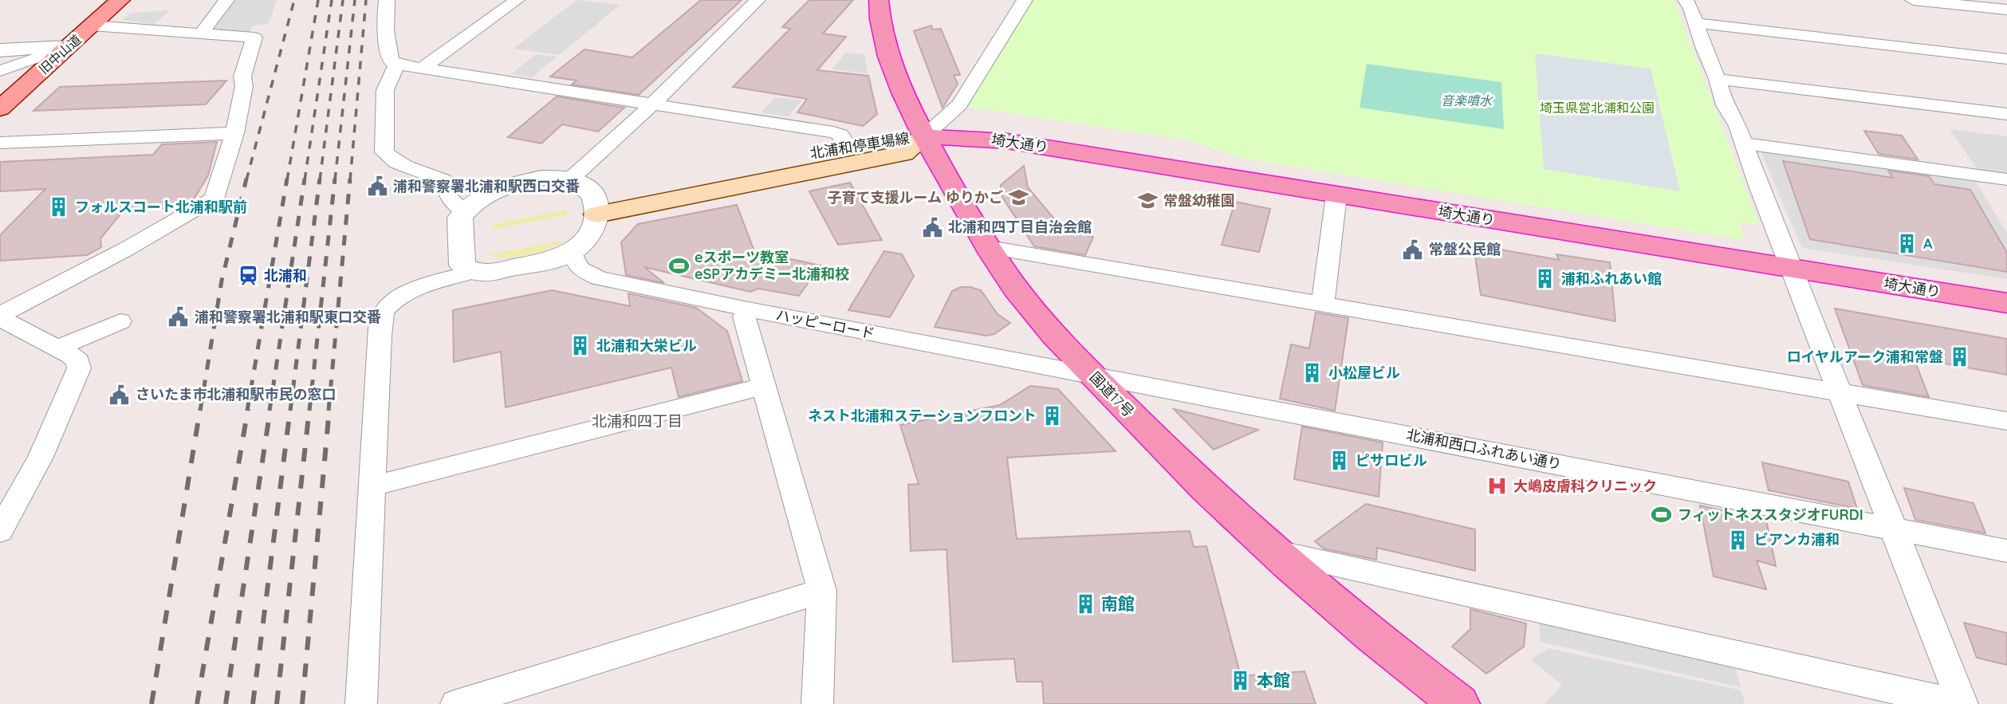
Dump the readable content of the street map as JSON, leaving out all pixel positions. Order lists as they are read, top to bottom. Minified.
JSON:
{"streets":{"highway":["埼大通り","国道17号"],"main road":["旧中山道","北浦和停車場線"],"street":["ハッピーロード","北浦和西口ふれあい通り"]},"crossings":[["埼大通り","北浦和停車場線"],["埼大通り","国道17号"],["北浦和停車場線","ハッピーロード"],["北浦和停車場線","国道17号"],["ハッピーロード","国道17号"],["ハッピーロード","北浦和西口ふれあい通り"],["国道17号","北浦和西口ふれあい通り"]],"districts":["北浦和四丁目"],"water":["音楽噴水"],"parks":["埼玉県営北浦和公園"],"places":{"public building":["浦和警察署北浦和駅西口交番","北浦和四丁目自治会館","常盤公民館","浦和警察署北浦和駅東口交番","さいたま市北浦和駅市民の窓口"],"school or university":["子育て支援ルーム ゆりかご","常盤幼稚園"],"building":["フォルスコート北浦和駅前","A","浦和ふれあい館","北浦和大栄ビル","ロイヤルアーク浦和常盤","小松屋ビル","ネスト北浦和ステーションフロント","ピサロビル","ビアンカ浦和","南館","本館"],"sports":["eスポーツ教室 eSPアカデミー北浦和校","フィットネススタジオFURDI"],"station":["北浦和"],"hospital":["大嶋皮膚科クリニック"]}}
